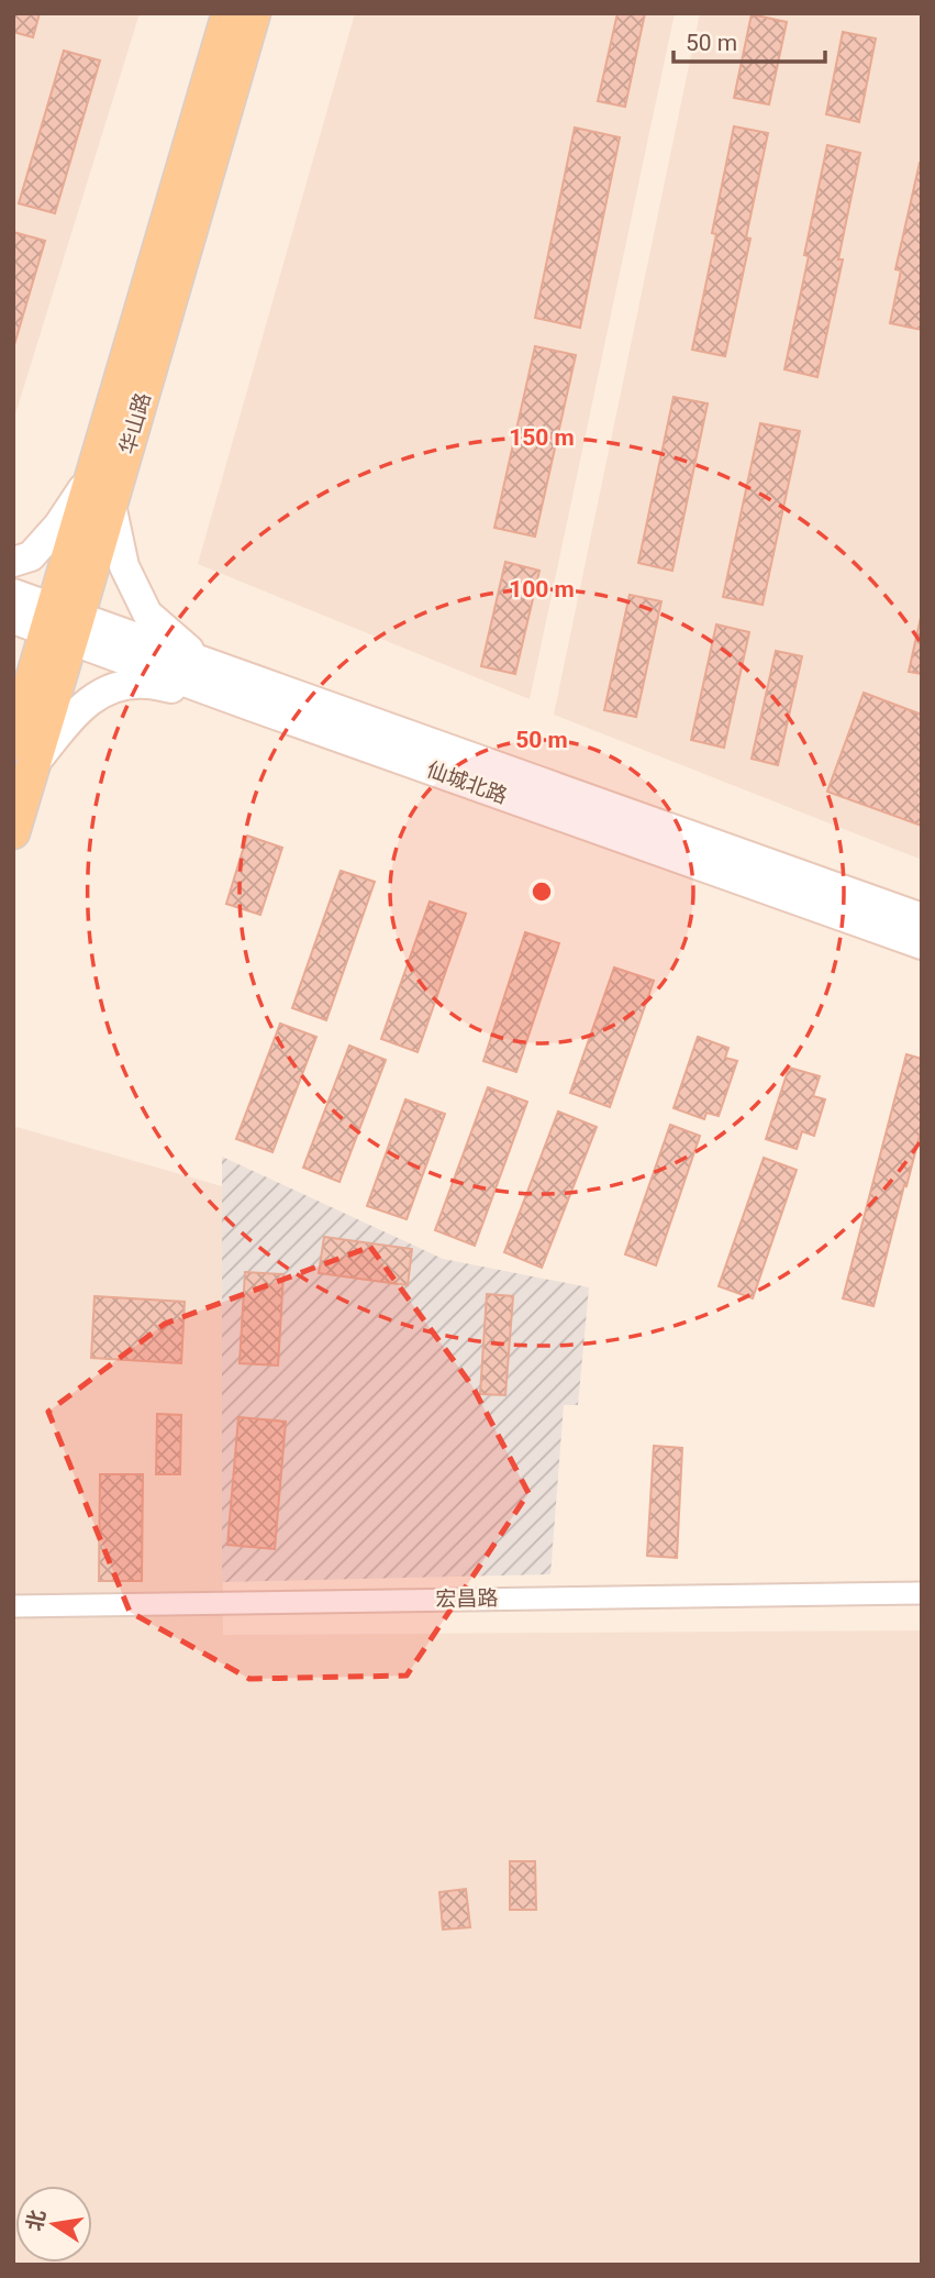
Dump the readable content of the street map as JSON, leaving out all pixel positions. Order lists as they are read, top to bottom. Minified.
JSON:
{"streets":{"main road":["华山路","仙城北路"],"street":["宏昌路"]},"crossings":[["华山路","仙城北路"]],"scale_bar":"50 m","north":"left","rings":["150 m","100 m","50 m"]}
